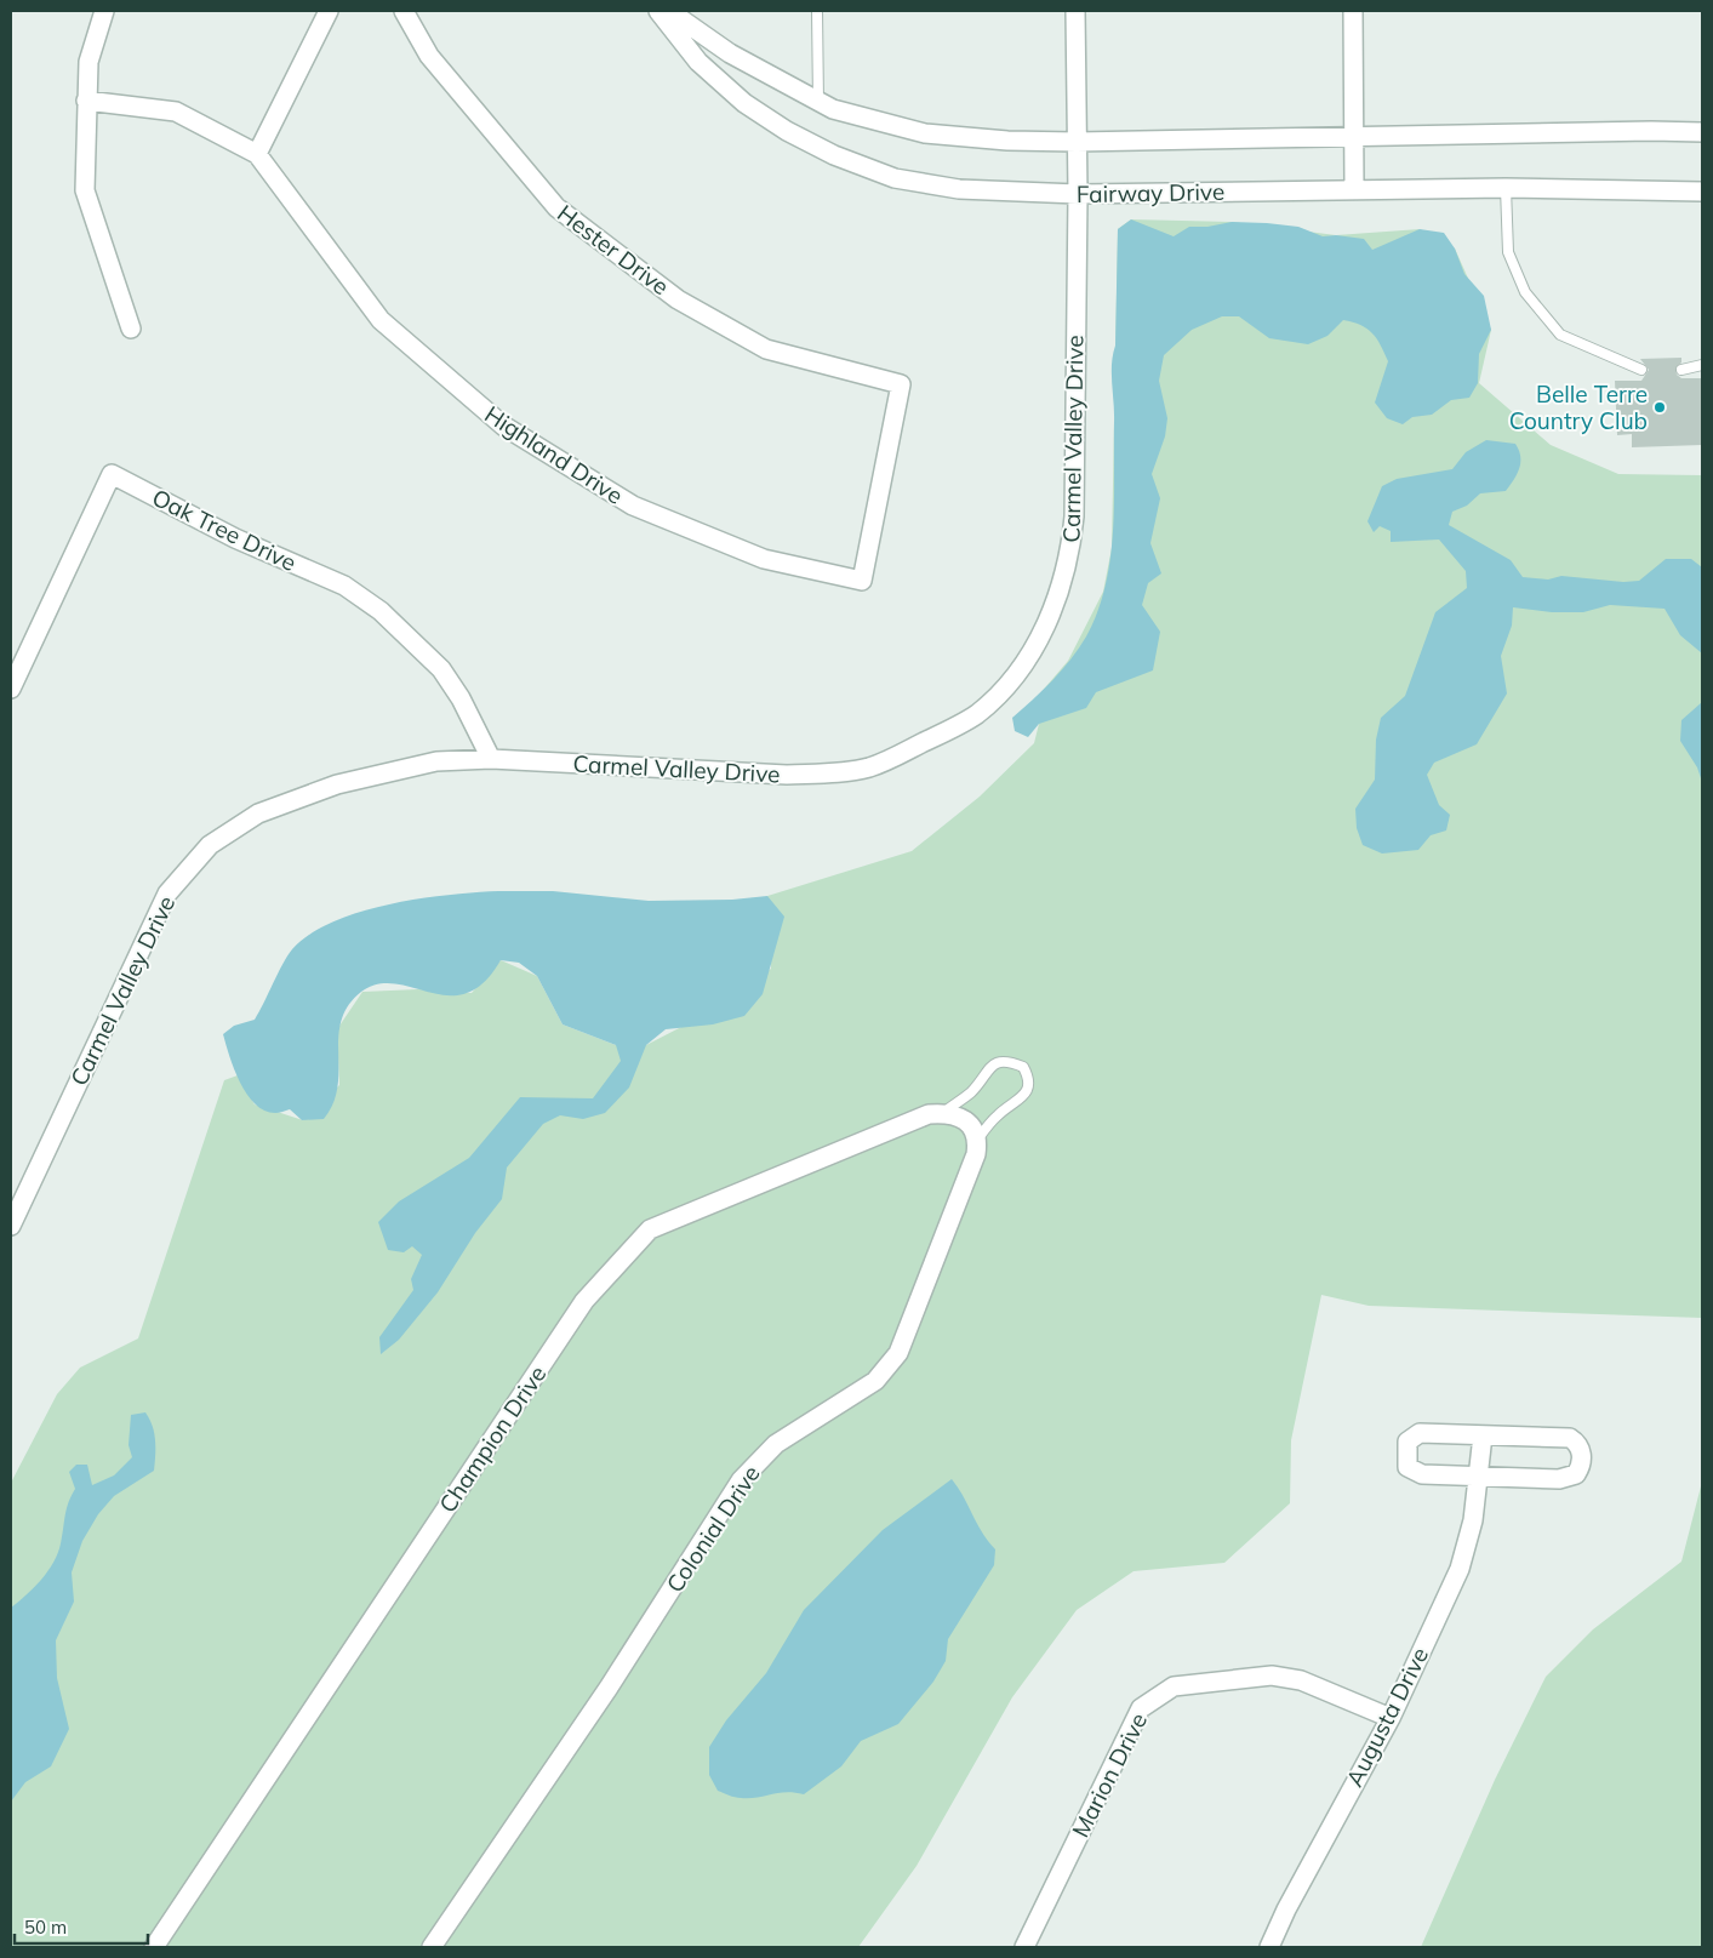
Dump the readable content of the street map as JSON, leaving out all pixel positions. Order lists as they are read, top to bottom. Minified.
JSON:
{"streets":{"street":["Fairway Drive","Hester Drive","Carmel Valley Drive","Highland Drive","Oak Tree Drive","Champion Drive","Colonial Drive","Augusta Drive","Marion Drive"]},"crossings":[["Fairway Drive","Carmel Valley Drive"],["Hester Drive","Highland Drive"],["Carmel Valley Drive","Oak Tree Drive"],["Augusta Drive","Marion Drive"]],"places":["Belle Terre Country Club"],"scale_bar":"50 m"}
